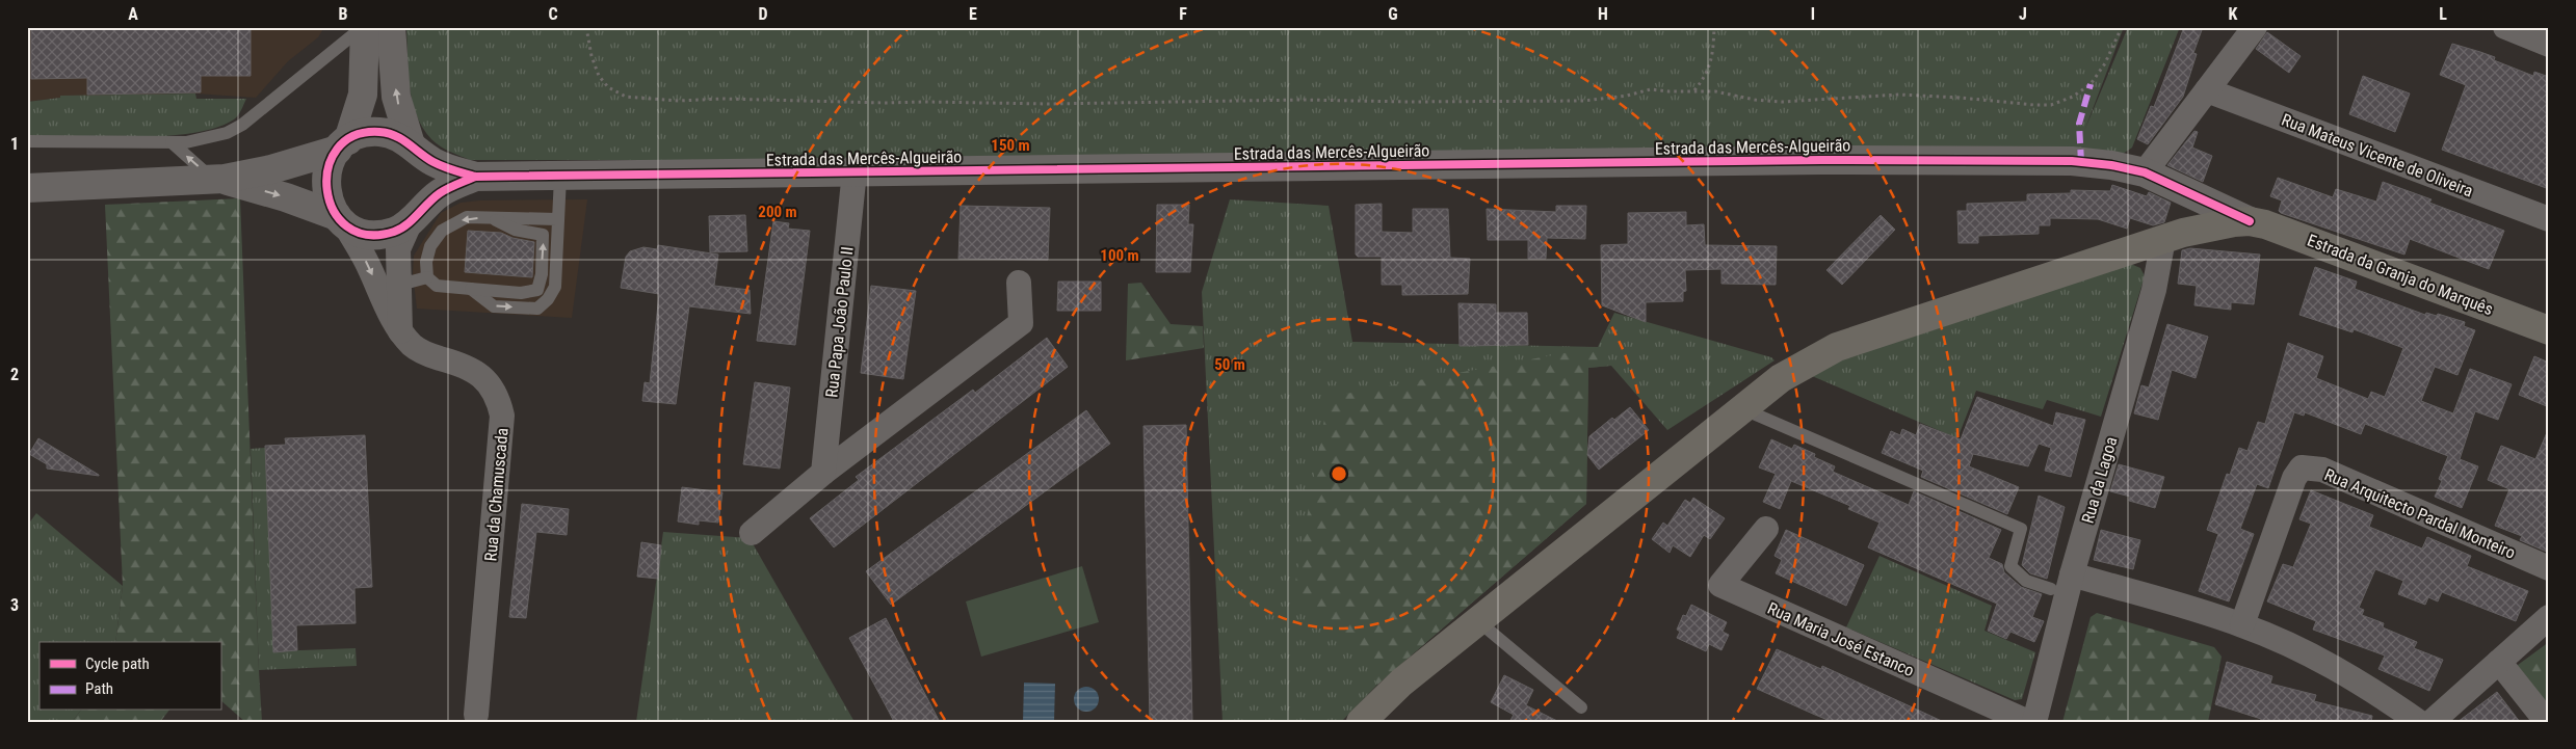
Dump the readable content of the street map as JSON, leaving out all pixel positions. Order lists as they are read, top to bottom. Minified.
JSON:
{"streets":{"main road":["Estrada da Granja do Marquês"],"street":["Estrada das Mercês-Algueirão","Rua Mateus Vicente de Oliveira","Rua Papa João Paulo II","Rua da Lagoa","Rua da Chamuscada","Rua Arquitecto Pardal Monteiro","Rua Maria José Estanco"]},"crossings":[["Estrada das Mercês-Algueirão","Estrada da Granja do Marquês"],["Estrada das Mercês-Algueirão","Rua Papa João Paulo II"],["Estrada das Mercês-Algueirão","Rua da Chamuscada"],["Estrada da Granja do Marquês","Rua da Lagoa"]],"legend":["Cycle path","Path"],"grid":{"columns":["A","B","C","D","E","F","G","H","I","J","K","L"],"rows":["1","2","3"]},"rings":["150 m","200 m","100 m","50 m"]}
